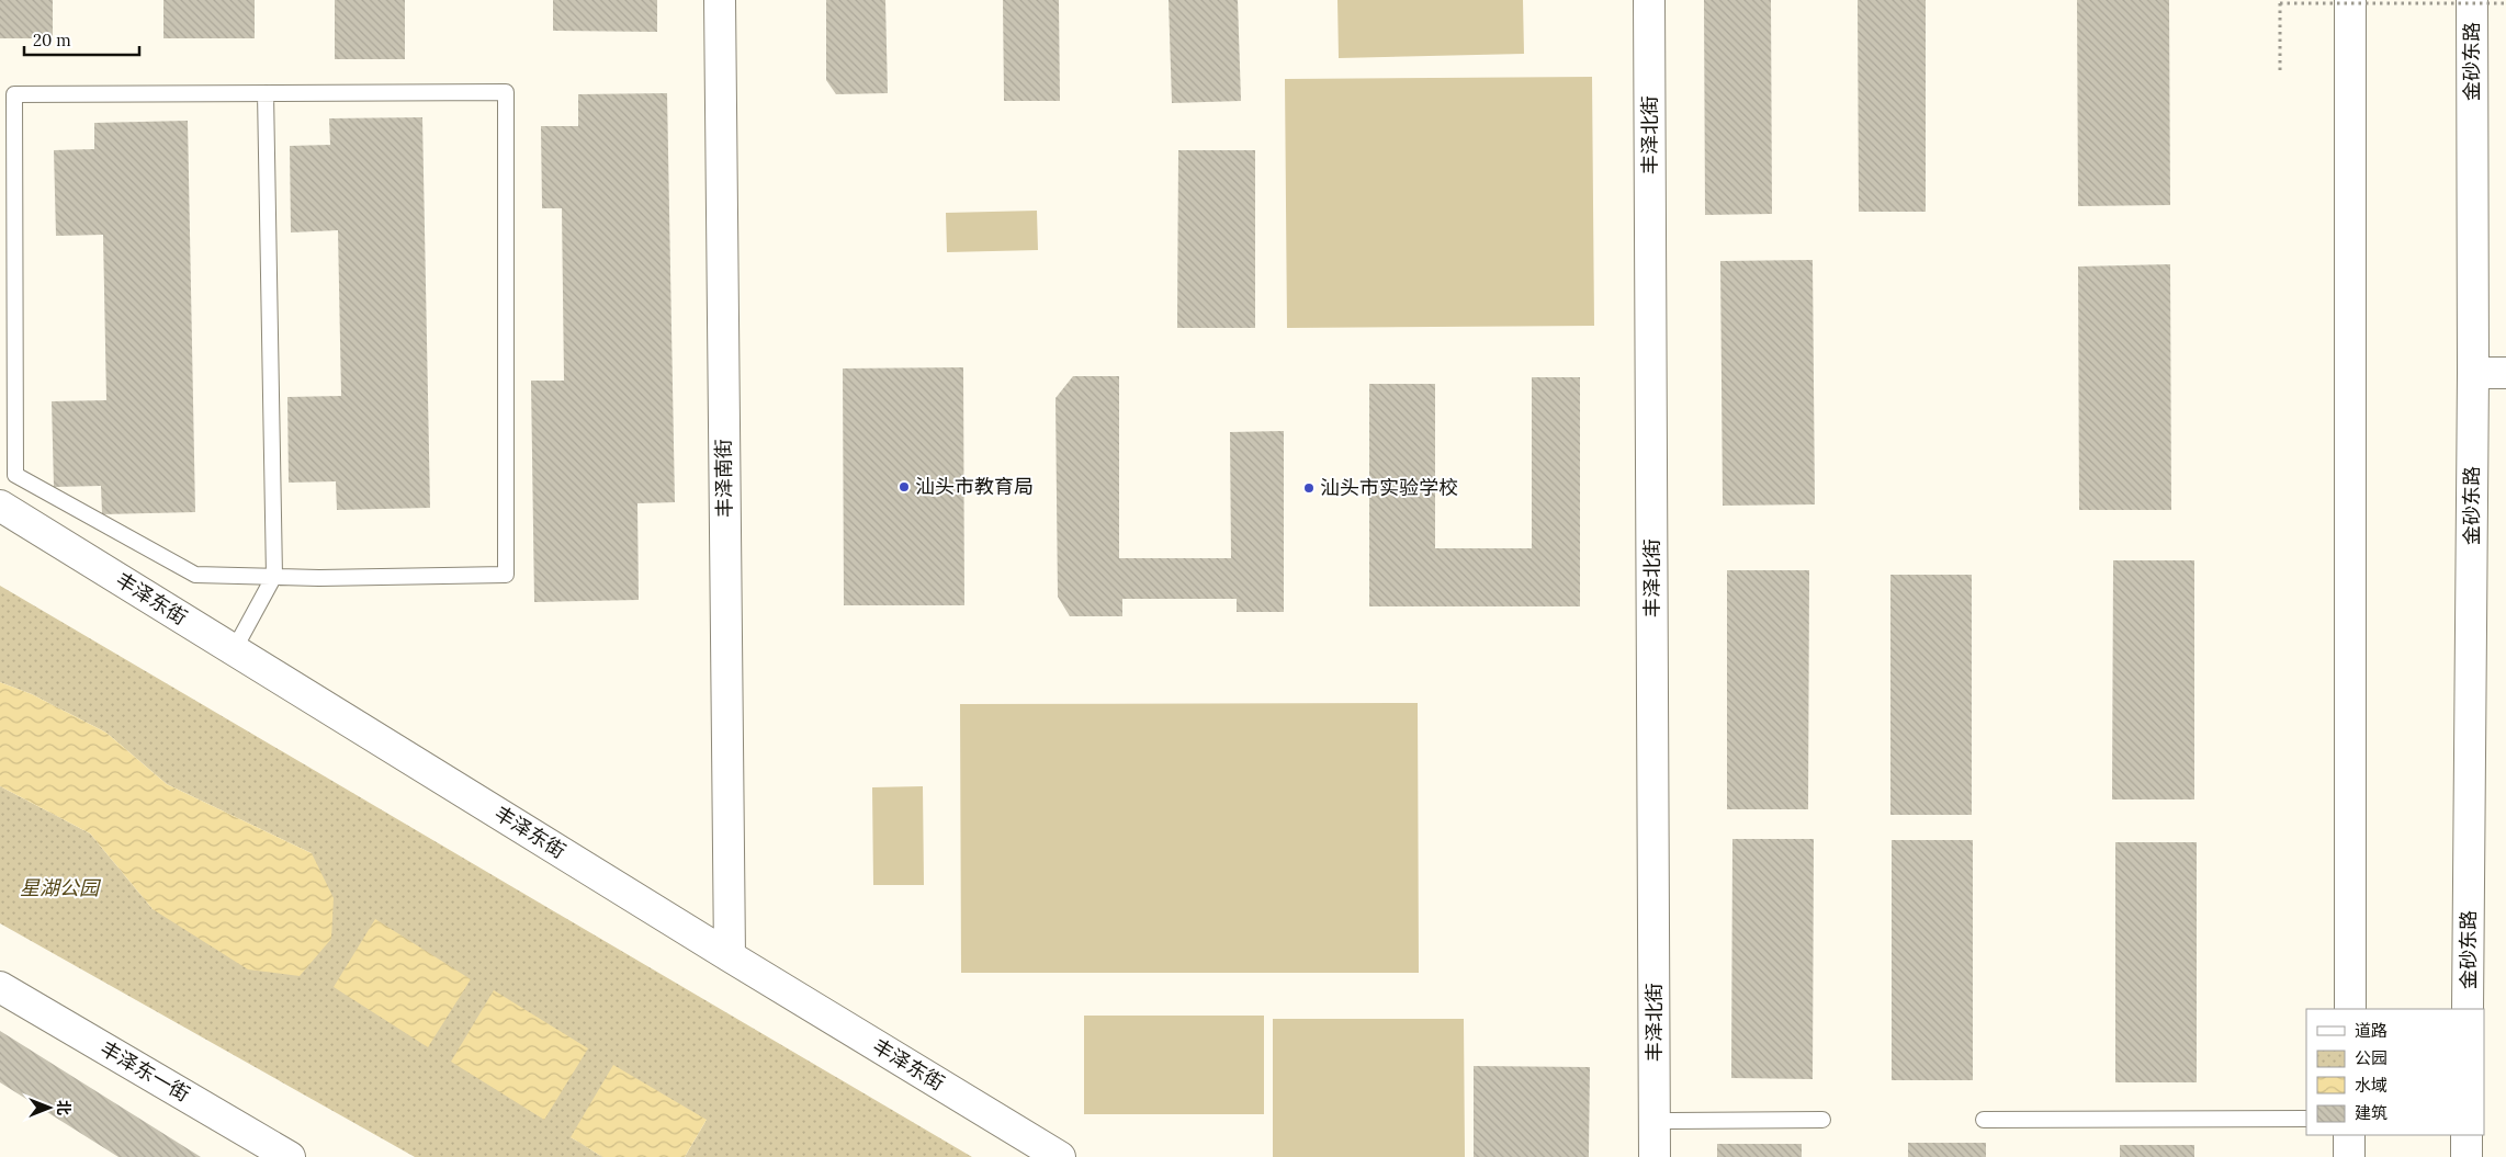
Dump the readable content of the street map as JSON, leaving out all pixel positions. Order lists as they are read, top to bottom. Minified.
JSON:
{"streets":{"street":["金砂东路","丰泽北街","丰泽南街","丰泽东街","丰泽东一街"]},"crossings":[["丰泽南街","丰泽东街"]],"parks":["星湖公园"],"places":["汕头市教育局","汕头市实验学校"],"legend":["道路","公园","水域","建筑"],"scale_bar":"20 m","north":"right"}
